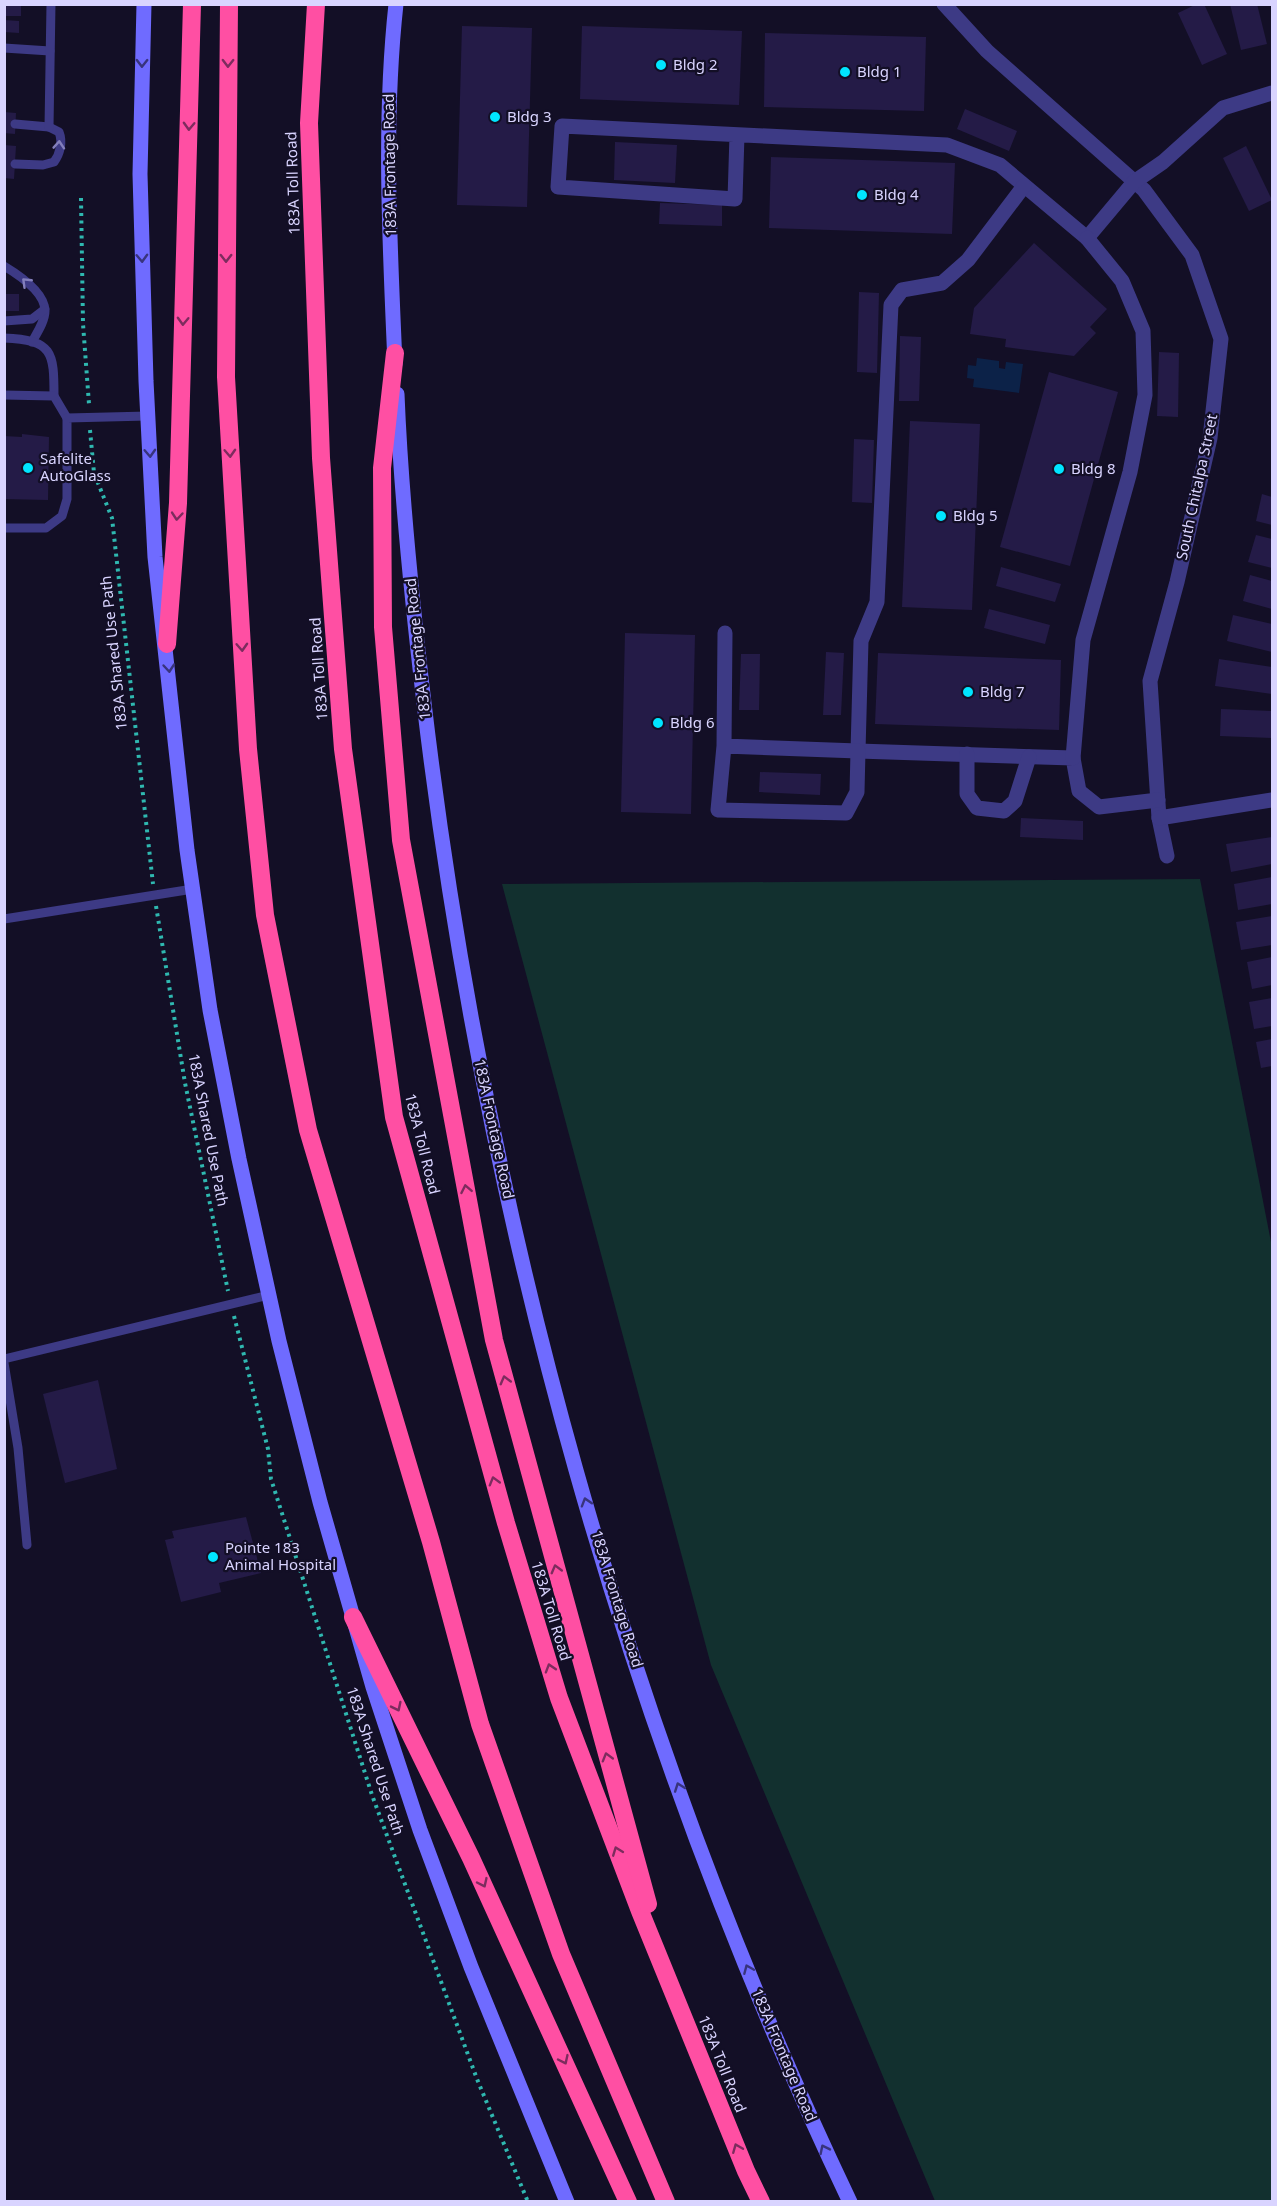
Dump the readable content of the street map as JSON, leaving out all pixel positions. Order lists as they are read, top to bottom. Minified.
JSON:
{"streets":{"highway":["183A Toll Road"],"main road":["183A Frontage Road"],"street":["South Chitalpa Street"],"path":["183A Shared Use Path"]},"one_way":["183A Frontage Road"],"places":["Bldg 2","Bldg 1","Bldg 3","Bldg 4","Safelite AutoGlass","Bldg 8","Bldg 5","Bldg 7","Bldg 6","Pointe 183 Animal Hospital"]}
